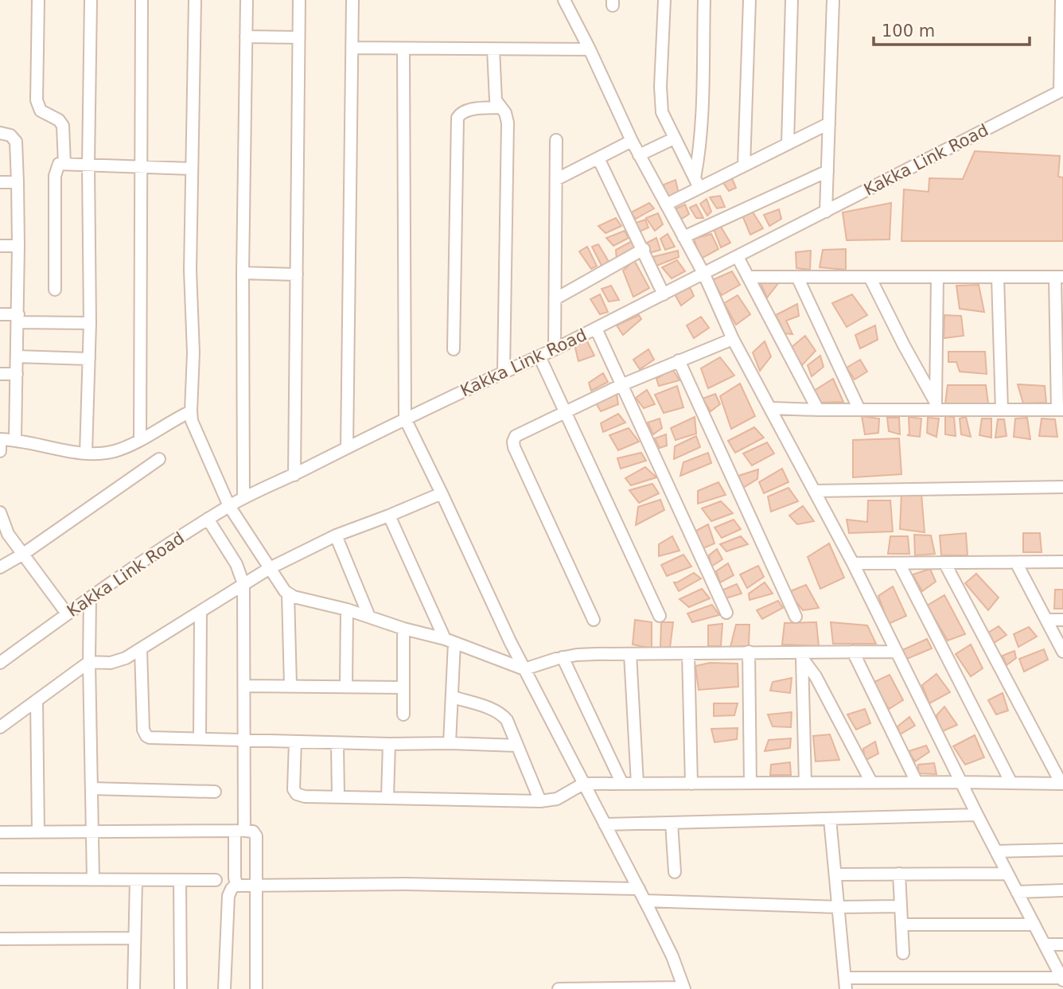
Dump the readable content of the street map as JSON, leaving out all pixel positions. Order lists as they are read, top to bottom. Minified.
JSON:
{"streets":{"street":["Kakka Link Road"]},"scale_bar":"100 m"}
